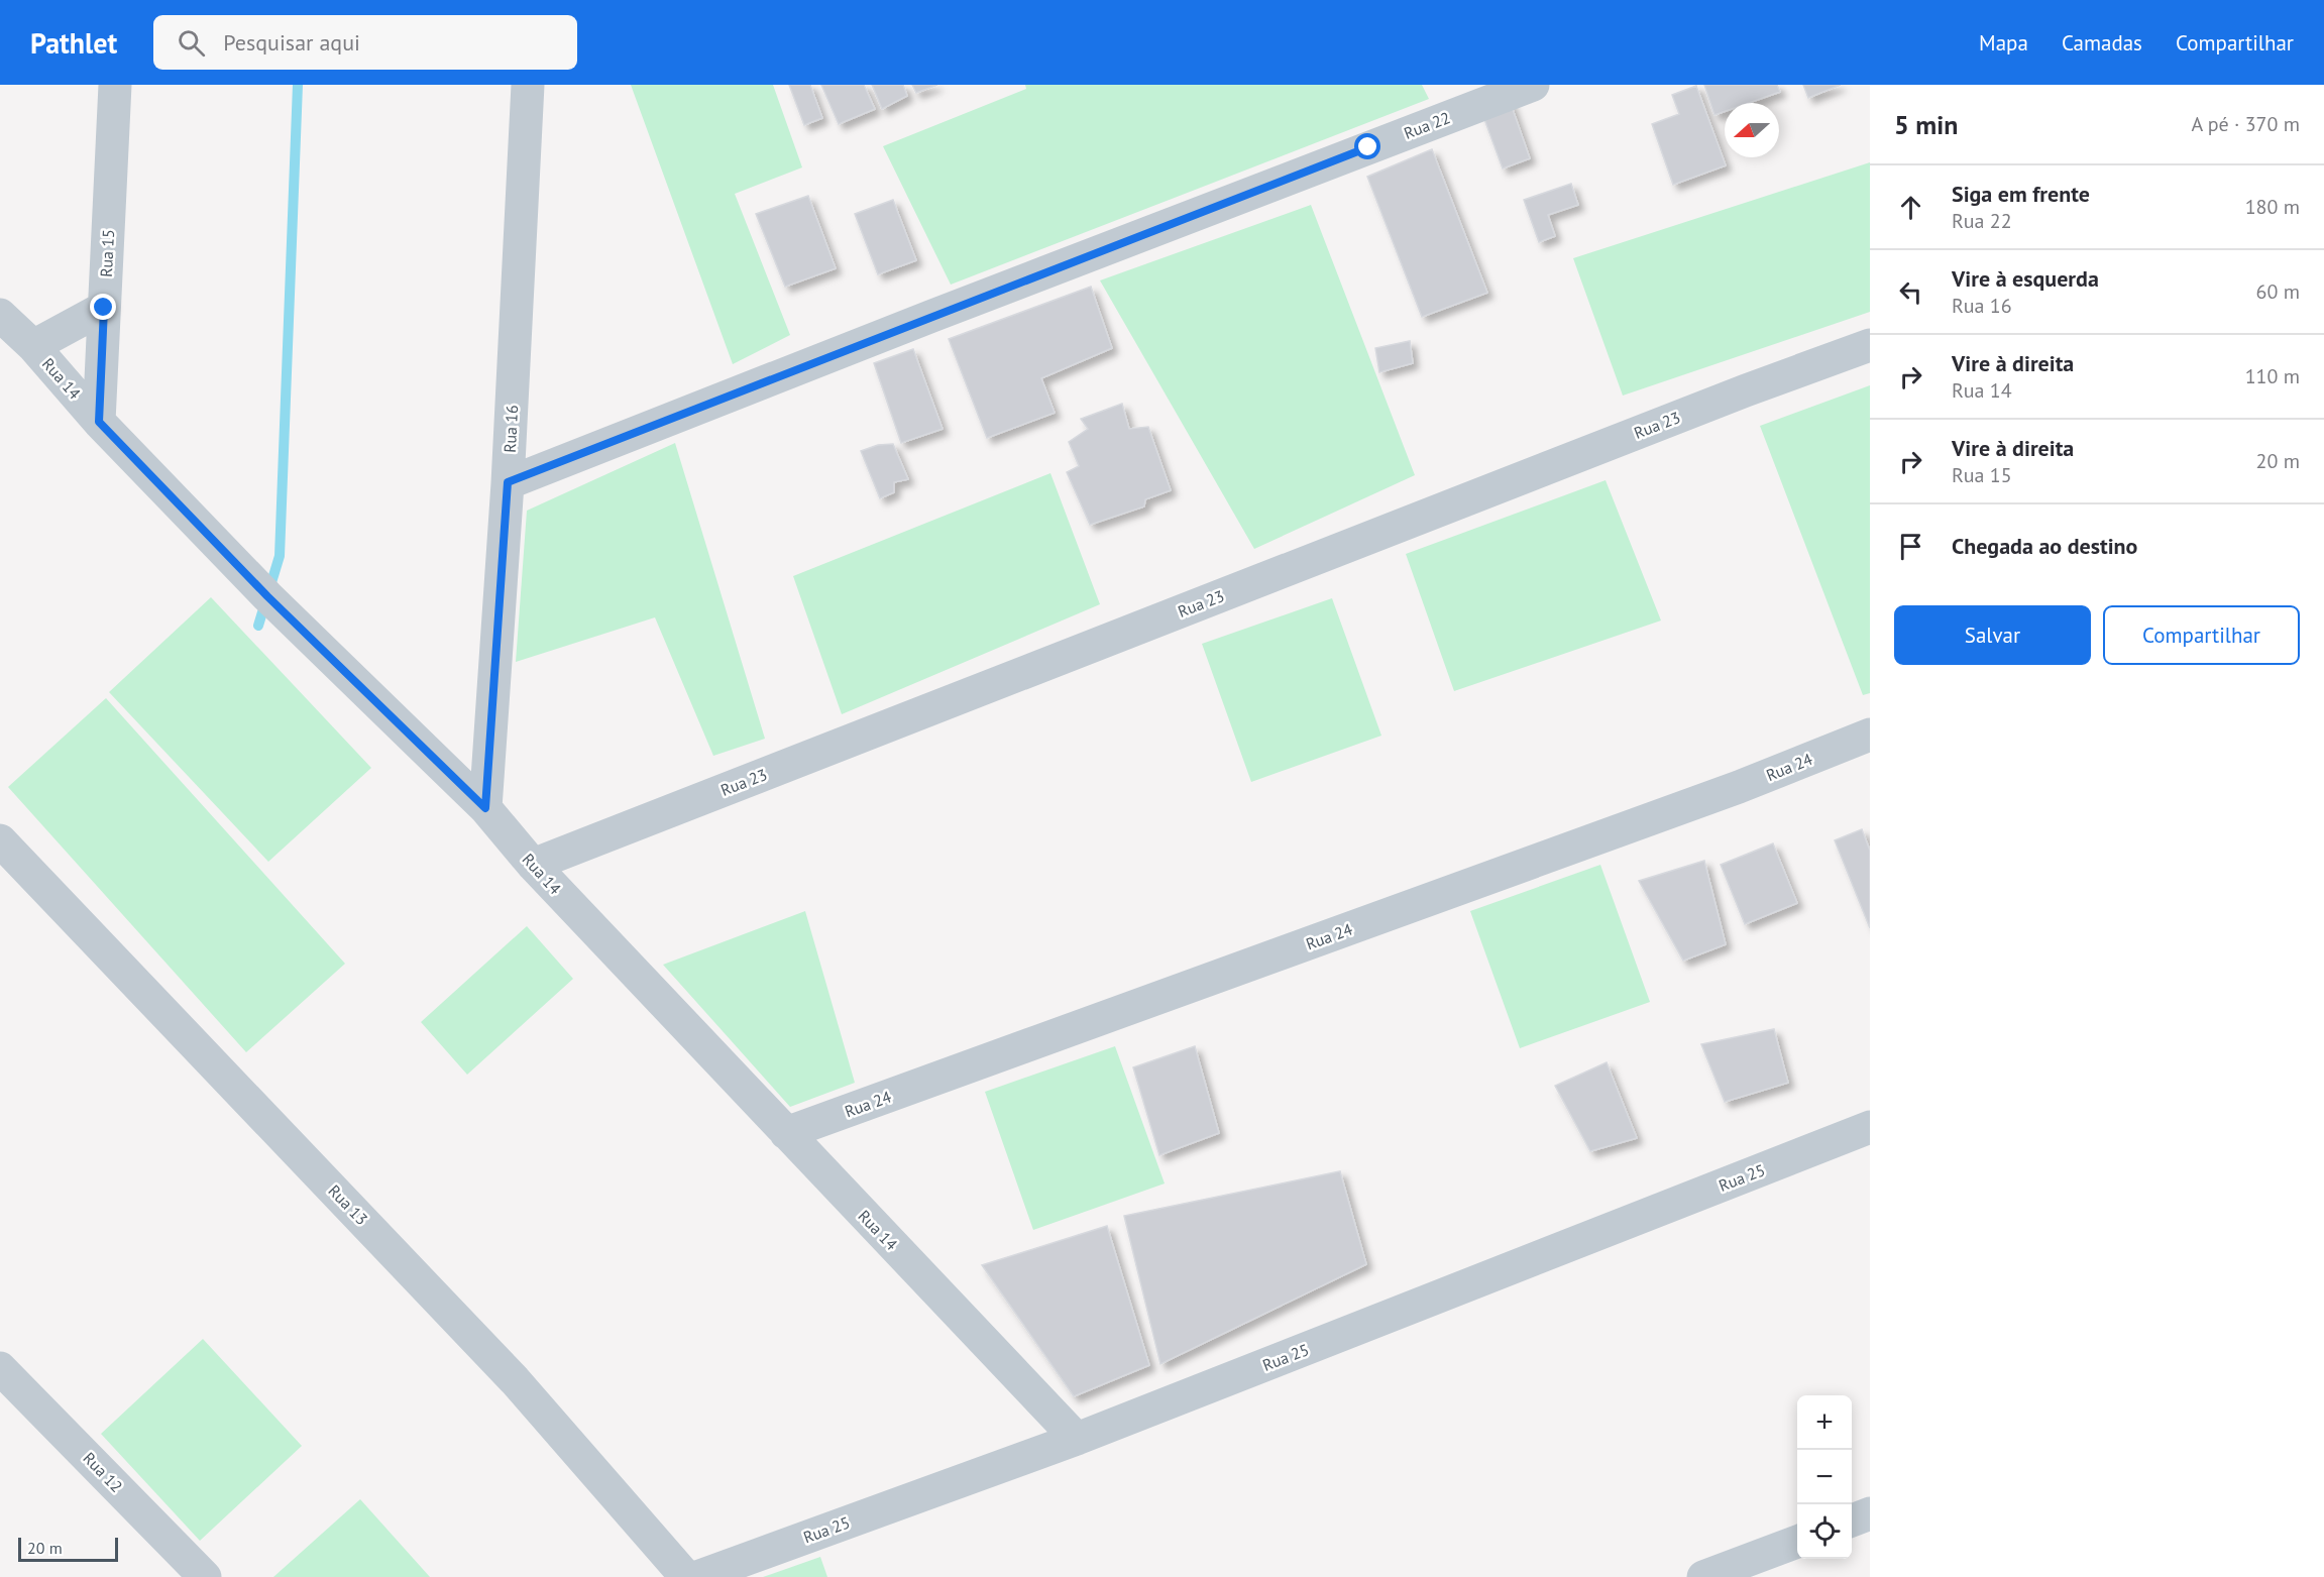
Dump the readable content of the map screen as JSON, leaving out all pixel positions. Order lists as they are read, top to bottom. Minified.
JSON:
{"streets":{"street":["Rua 22","Rua 15","Rua 14","Rua 23","Rua 16","Rua 24","Rua 25","Rua 13","Rua 12"]},"crossings":[["Rua 22","Rua 16"],["Rua 15","Rua 14"],["Rua 14","Rua 23"],["Rua 14","Rua 16"],["Rua 14","Rua 24"],["Rua 14","Rua 25"]],"scale_bar":"20 m","north":"left","page":{"header":"Pathlet","search":"Pesquisar aqui","nav":["Mapa","Camadas","Compartilhar"],"heading":["5 min","A pé · 370 m"],"list":[["Siga em frente","Rua 22","180 m"],["Vire à esquerda","Rua 16","60 m"],["Vire à direita","Rua 14","110 m"],["Vire à direita","Rua 15","20 m"],"Chegada ao destino"],"buttons":["Salvar","Compartilhar"],"map_buttons":["+","−"],"scale":"20 m"}}
